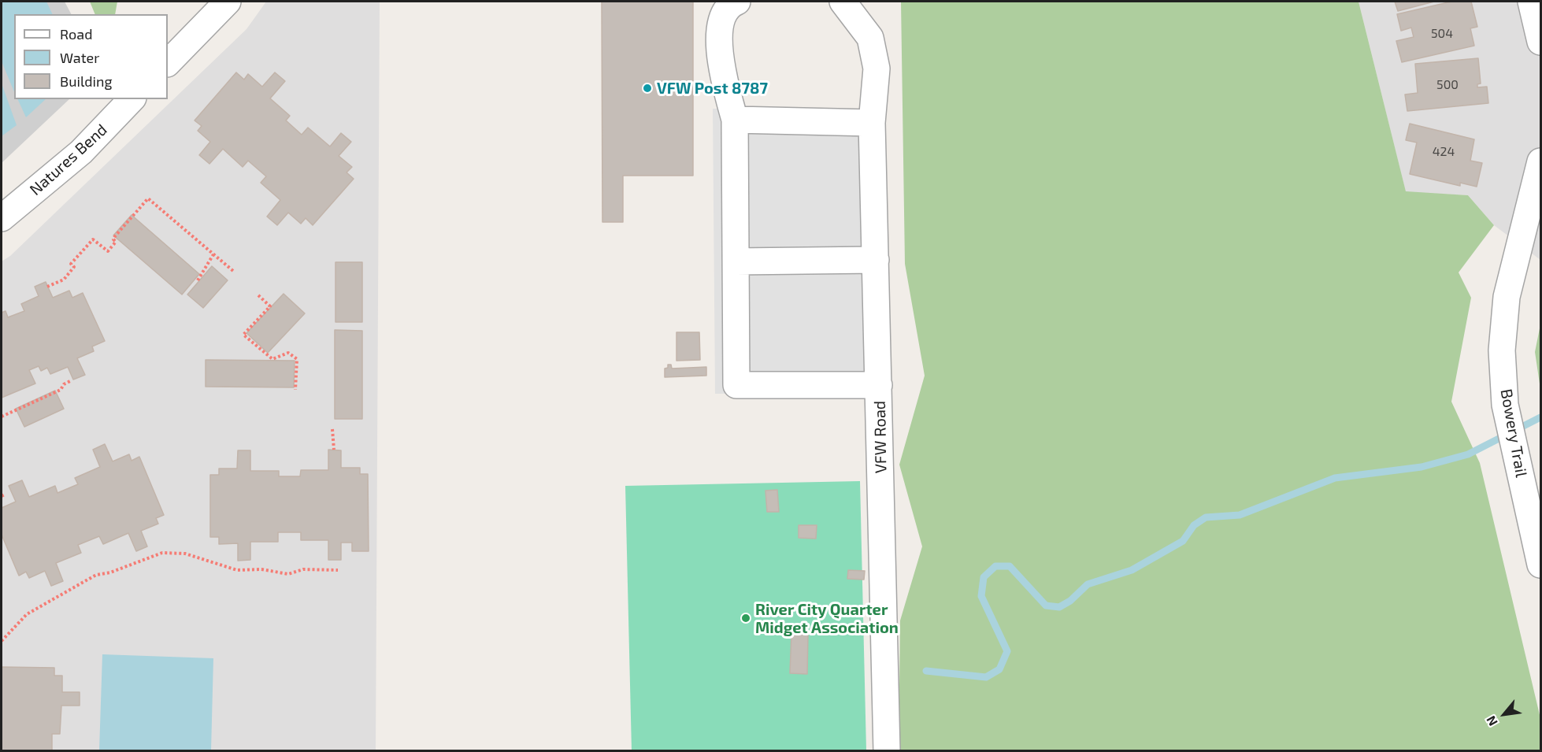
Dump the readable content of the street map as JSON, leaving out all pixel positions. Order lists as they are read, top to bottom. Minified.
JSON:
{"streets":{"street":["Natures Bend","Bowery Trail","VFW Road"]},"places":["VFW Post 8787","River City Quarter Midget Association"],"house_numbers":["504","500","424"],"legend":["Road","Water","Building"],"north":"bottom left"}
